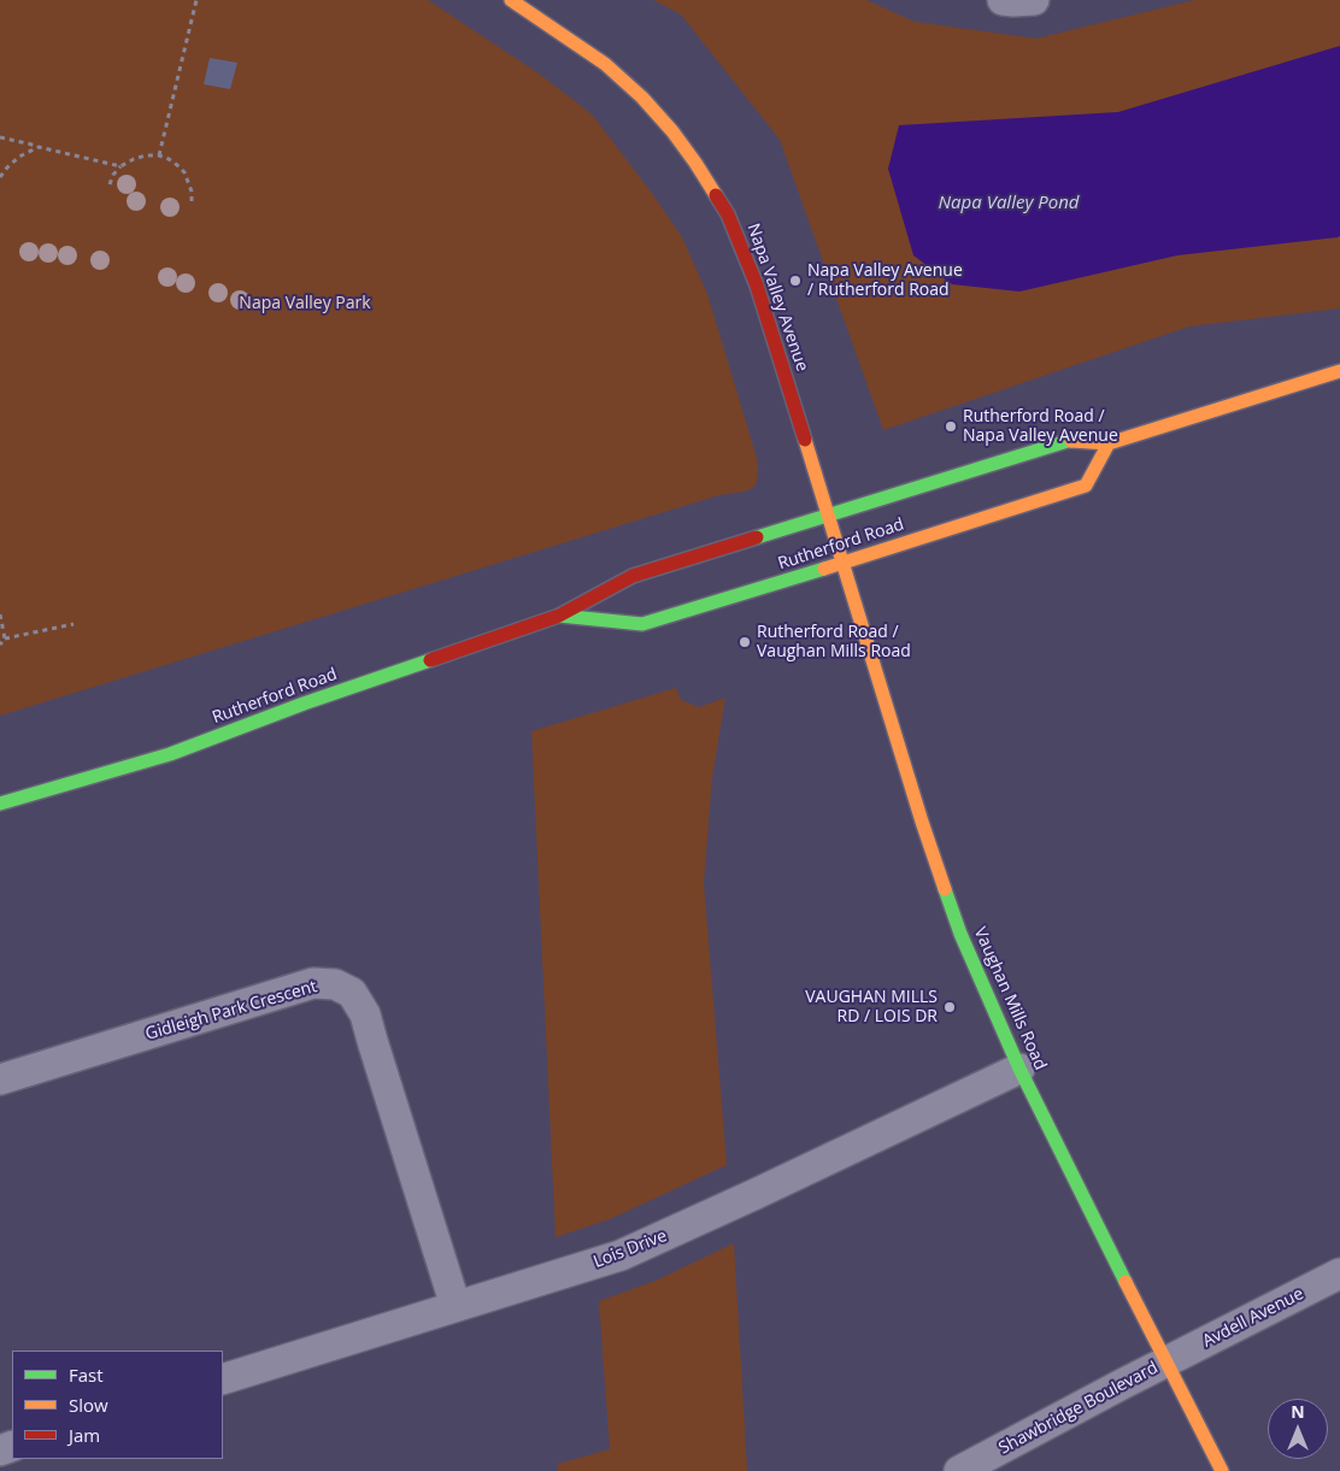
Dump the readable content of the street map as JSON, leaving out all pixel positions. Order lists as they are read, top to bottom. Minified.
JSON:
{"streets":{"main road":["Napa Valley Avenue","Rutherford Road","Vaughan Mills Road"],"street":["Gidleigh Park Crescent","Lois Drive","Avdell Avenue","Shawbridge Boulevard"]},"crossings":[["Napa Valley Avenue","Rutherford Road"],["Napa Valley Avenue","Vaughan Mills Road"],["Rutherford Road","Vaughan Mills Road"],["Vaughan Mills Road","Lois Drive"],["Vaughan Mills Road","Avdell Avenue"],["Vaughan Mills Road","Shawbridge Boulevard"],["Gidleigh Park Crescent","Lois Drive"],["Avdell Avenue","Shawbridge Boulevard"]],"water":["Napa Valley Pond"],"parks":["Napa Valley Park"],"places":["Napa Valley Avenue / Rutherford Road","Rutherford Road / Napa Valley Avenue","Rutherford Road / Vaughan Mills Road","VAUGHAN MILLS RD / LOIS DR"],"legend":["Fast","Slow","Jam"],"north":"top"}
